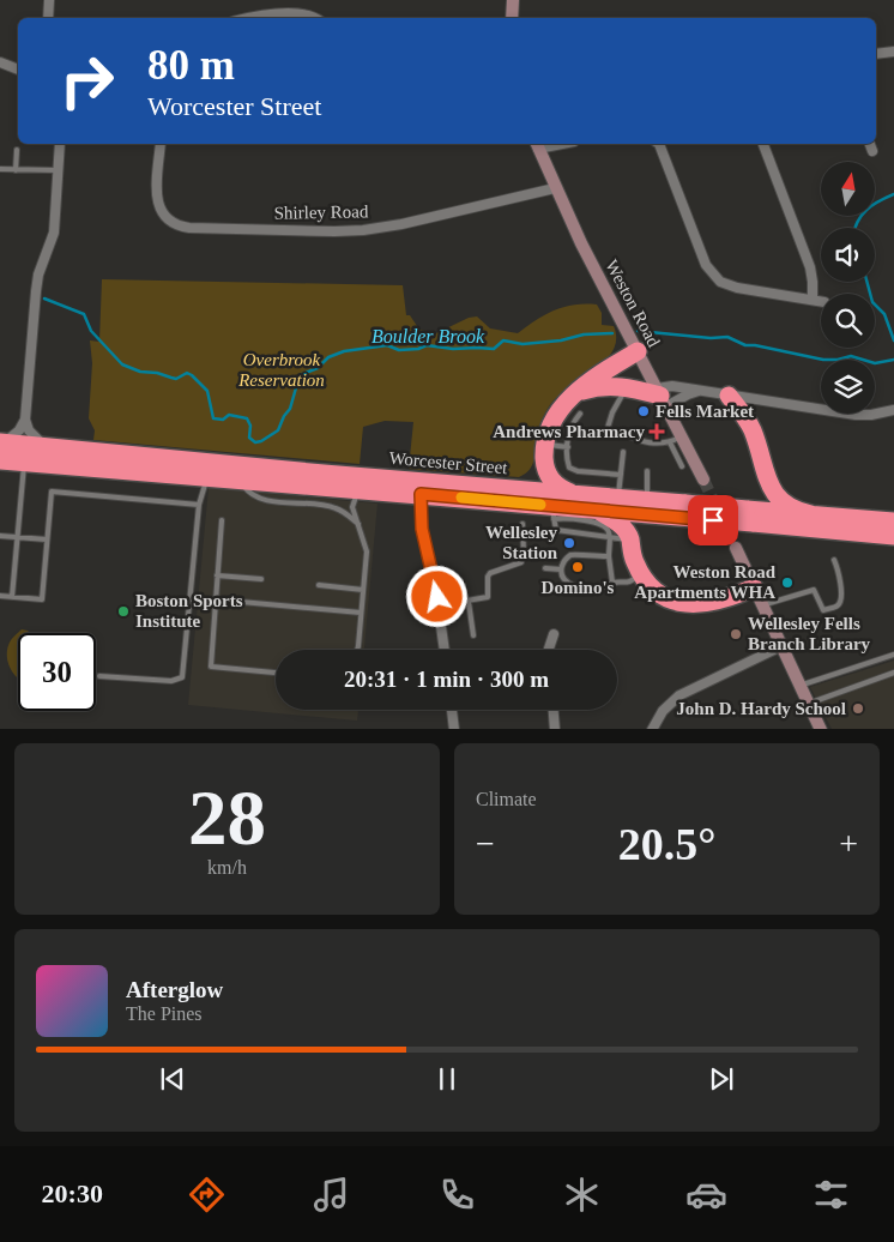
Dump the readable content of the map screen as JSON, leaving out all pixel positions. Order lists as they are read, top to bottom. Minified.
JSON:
{"streets":{"highway":["Worcester Street"],"main road":["Weston Road"],"street":["Shirley Road"]},"crossings":[["Shirley Road","Weston Road"]],"water":["Boulder Brook"],"parks":["Overbrook Reservation"],"places":{"other":["Fells Market","Wellesley Station","Domino's","Weston Road Apartments WHA","Boston Sports Institute","Wellesley Fells Branch Library","John D. Hardy School"],"health":["Andrews Pharmacy"]},"north":"top","page":{"turn":["80 m","Worcester Street"],"limit":"30","trip":"20:31 · 1 min · 300 m","tile":[["28","km/h"],"Climate"],"heat":["−","20.5°","+"],"song":["Afterglow","The Pines"],"tabs":"20:30"}}
